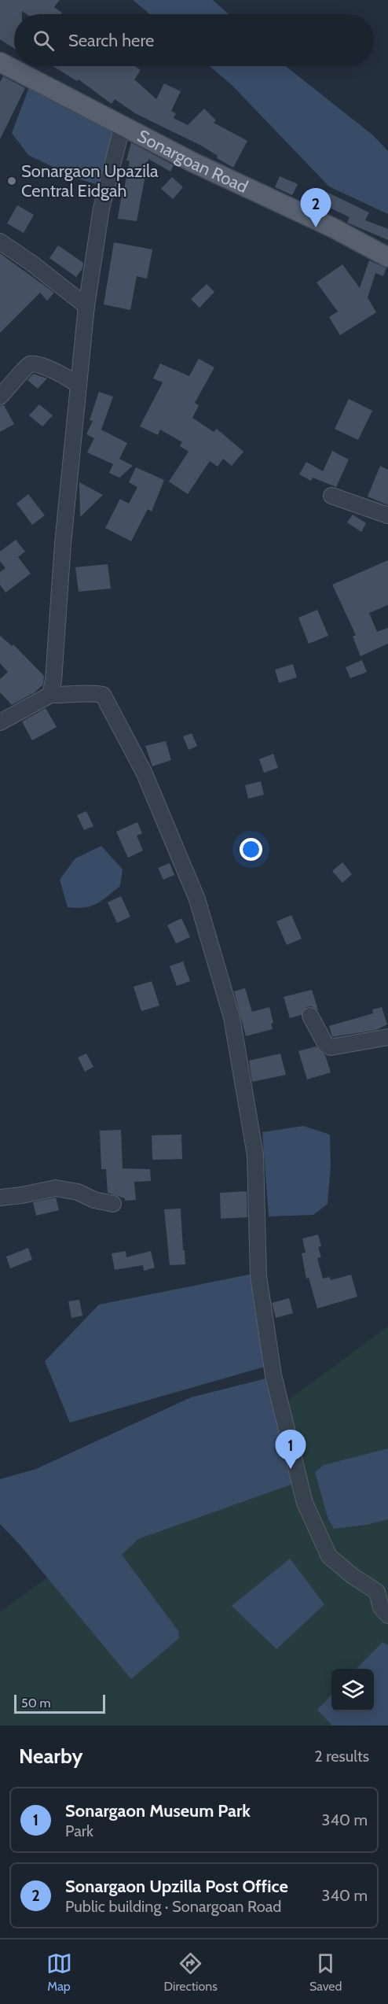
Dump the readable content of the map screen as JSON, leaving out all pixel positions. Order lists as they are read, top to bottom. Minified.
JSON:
{"streets":{"main road":["Sonargoan Road"]},"places":["Sonargaon Upazila Central Eidgah"],"scale_bar":"50 m","page":{"search":"Search here","pins":["2","1"],"scale":"50 m","heading":["Nearby","2 results"],"list":[{"mark":"1","name":"Sonargaon Museum Park","note":"Park","value":"340 m"},{"mark":"2","name":"Sonargaon Upzilla Post Office","note":"Public building · Sonargoan Road","value":"340 m"}],"nav":["Map","Directions","Saved"]}}
